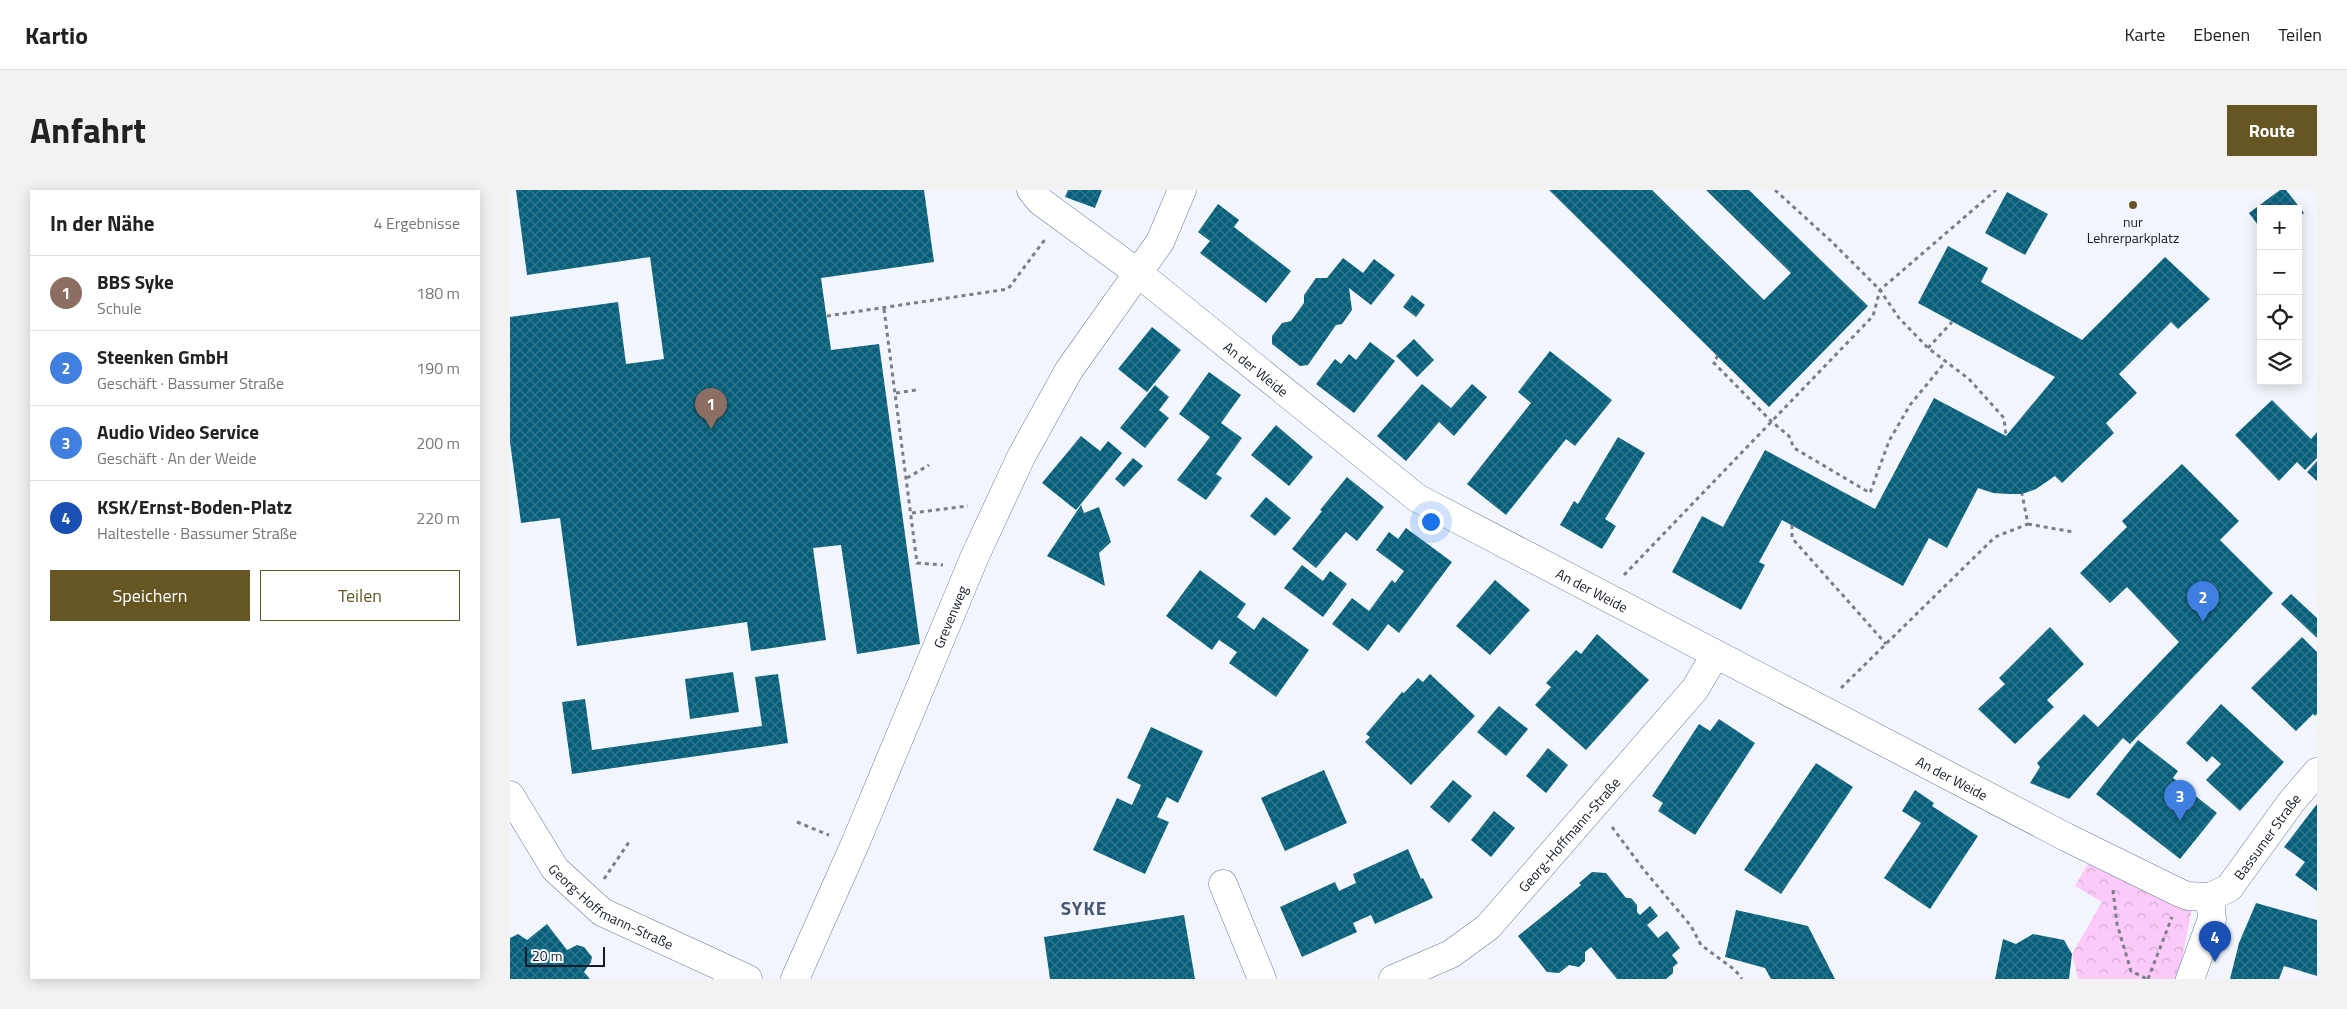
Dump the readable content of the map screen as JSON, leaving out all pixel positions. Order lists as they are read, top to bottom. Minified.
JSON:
{"streets":{"street":["An der Weide","Grevenweg","Georg-Hoffmann-Straße","Bassumer Straße"]},"crossings":[["An der Weide","Grevenweg"],["An der Weide","Georg-Hoffmann-Straße"],["An der Weide","Bassumer Straße"]],"districts":["SYKE"],"places":["nur Lehrerparkplatz"],"scale_bar":"20 m","page":{"header":"Kartio","nav":["Karte","Ebenen","Teilen"],"title":"Anfahrt","buttons":["Route",["Speichern","Teilen"]],"heading":["In der Nähe","4 Ergebnisse"],"map_buttons":["+","−"],"list":[{"mark":"1","name":"BBS Syke","note":"Schule","value":"180 m"},{"mark":"2","name":"Steenken GmbH","note":"Geschäft · Bassumer Straße","value":"190 m"},{"mark":"3","name":"Audio Video Service","note":"Geschäft · An der Weide","value":"200 m"},{"mark":"4","name":"KSK/Ernst-Boden-Platz","note":"Haltestelle · Bassumer Straße","value":"220 m"}],"pins":["1","2","3","4"],"scale":"20 m"}}
